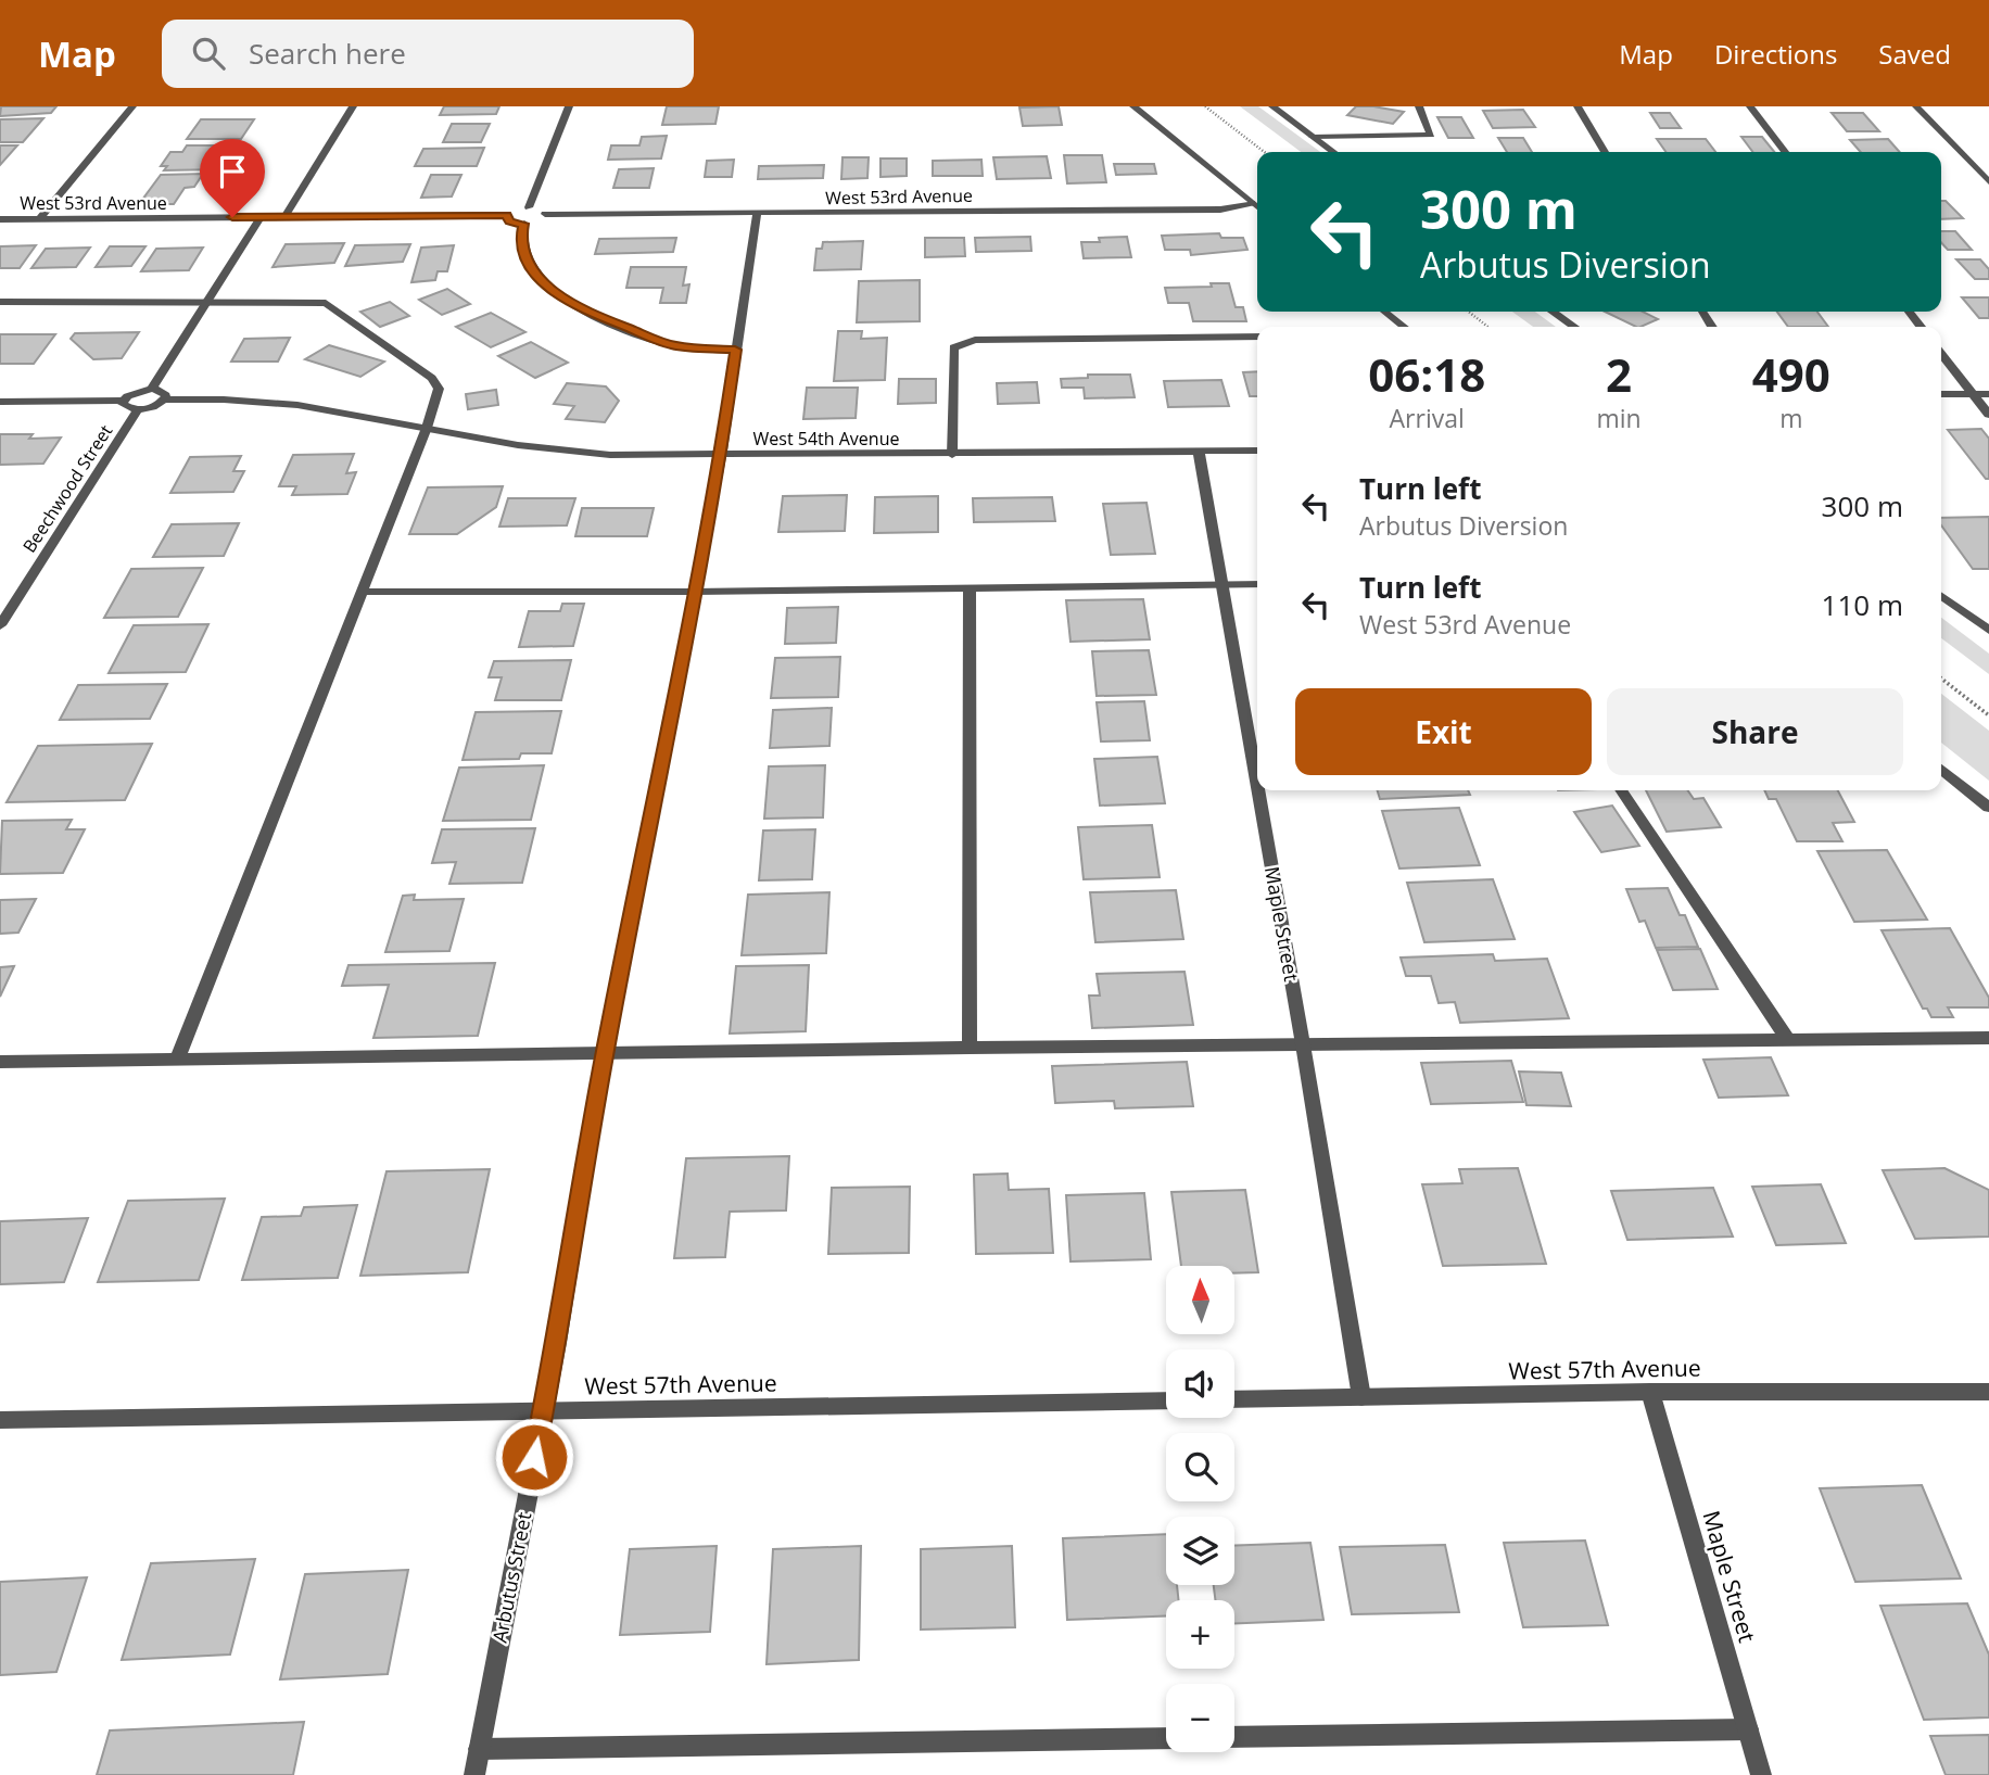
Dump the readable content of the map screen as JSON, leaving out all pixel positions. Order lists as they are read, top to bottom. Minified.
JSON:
{"streets":{"street":["West 53rd Avenue","West 54th Avenue","Beechwood Street","Maple Street","West 57th Avenue","Arbutus Street"]},"crossings":[["West 53rd Avenue","Arbutus Street"],["West 54th Avenue","Maple Street"],["West 54th Avenue","Arbutus Street"],["Maple Street","West 57th Avenue"],["West 57th Avenue","Arbutus Street"]],"north":"top","page":{"header":"Map","search":"Search here","nav":["Map","Directions","Saved"],"turn":["300 m","Arbutus Diversion"],"eta":["06:18","Arrival","2","min","490","m"],"list":[{"name":"Turn left","note":"Arbutus Diversion","value":"300 m"},{"name":"Turn left","note":"West 53rd Avenue","value":"110 m"}],"buttons":["Exit","Share"],"map_buttons":["+","−"]}}
